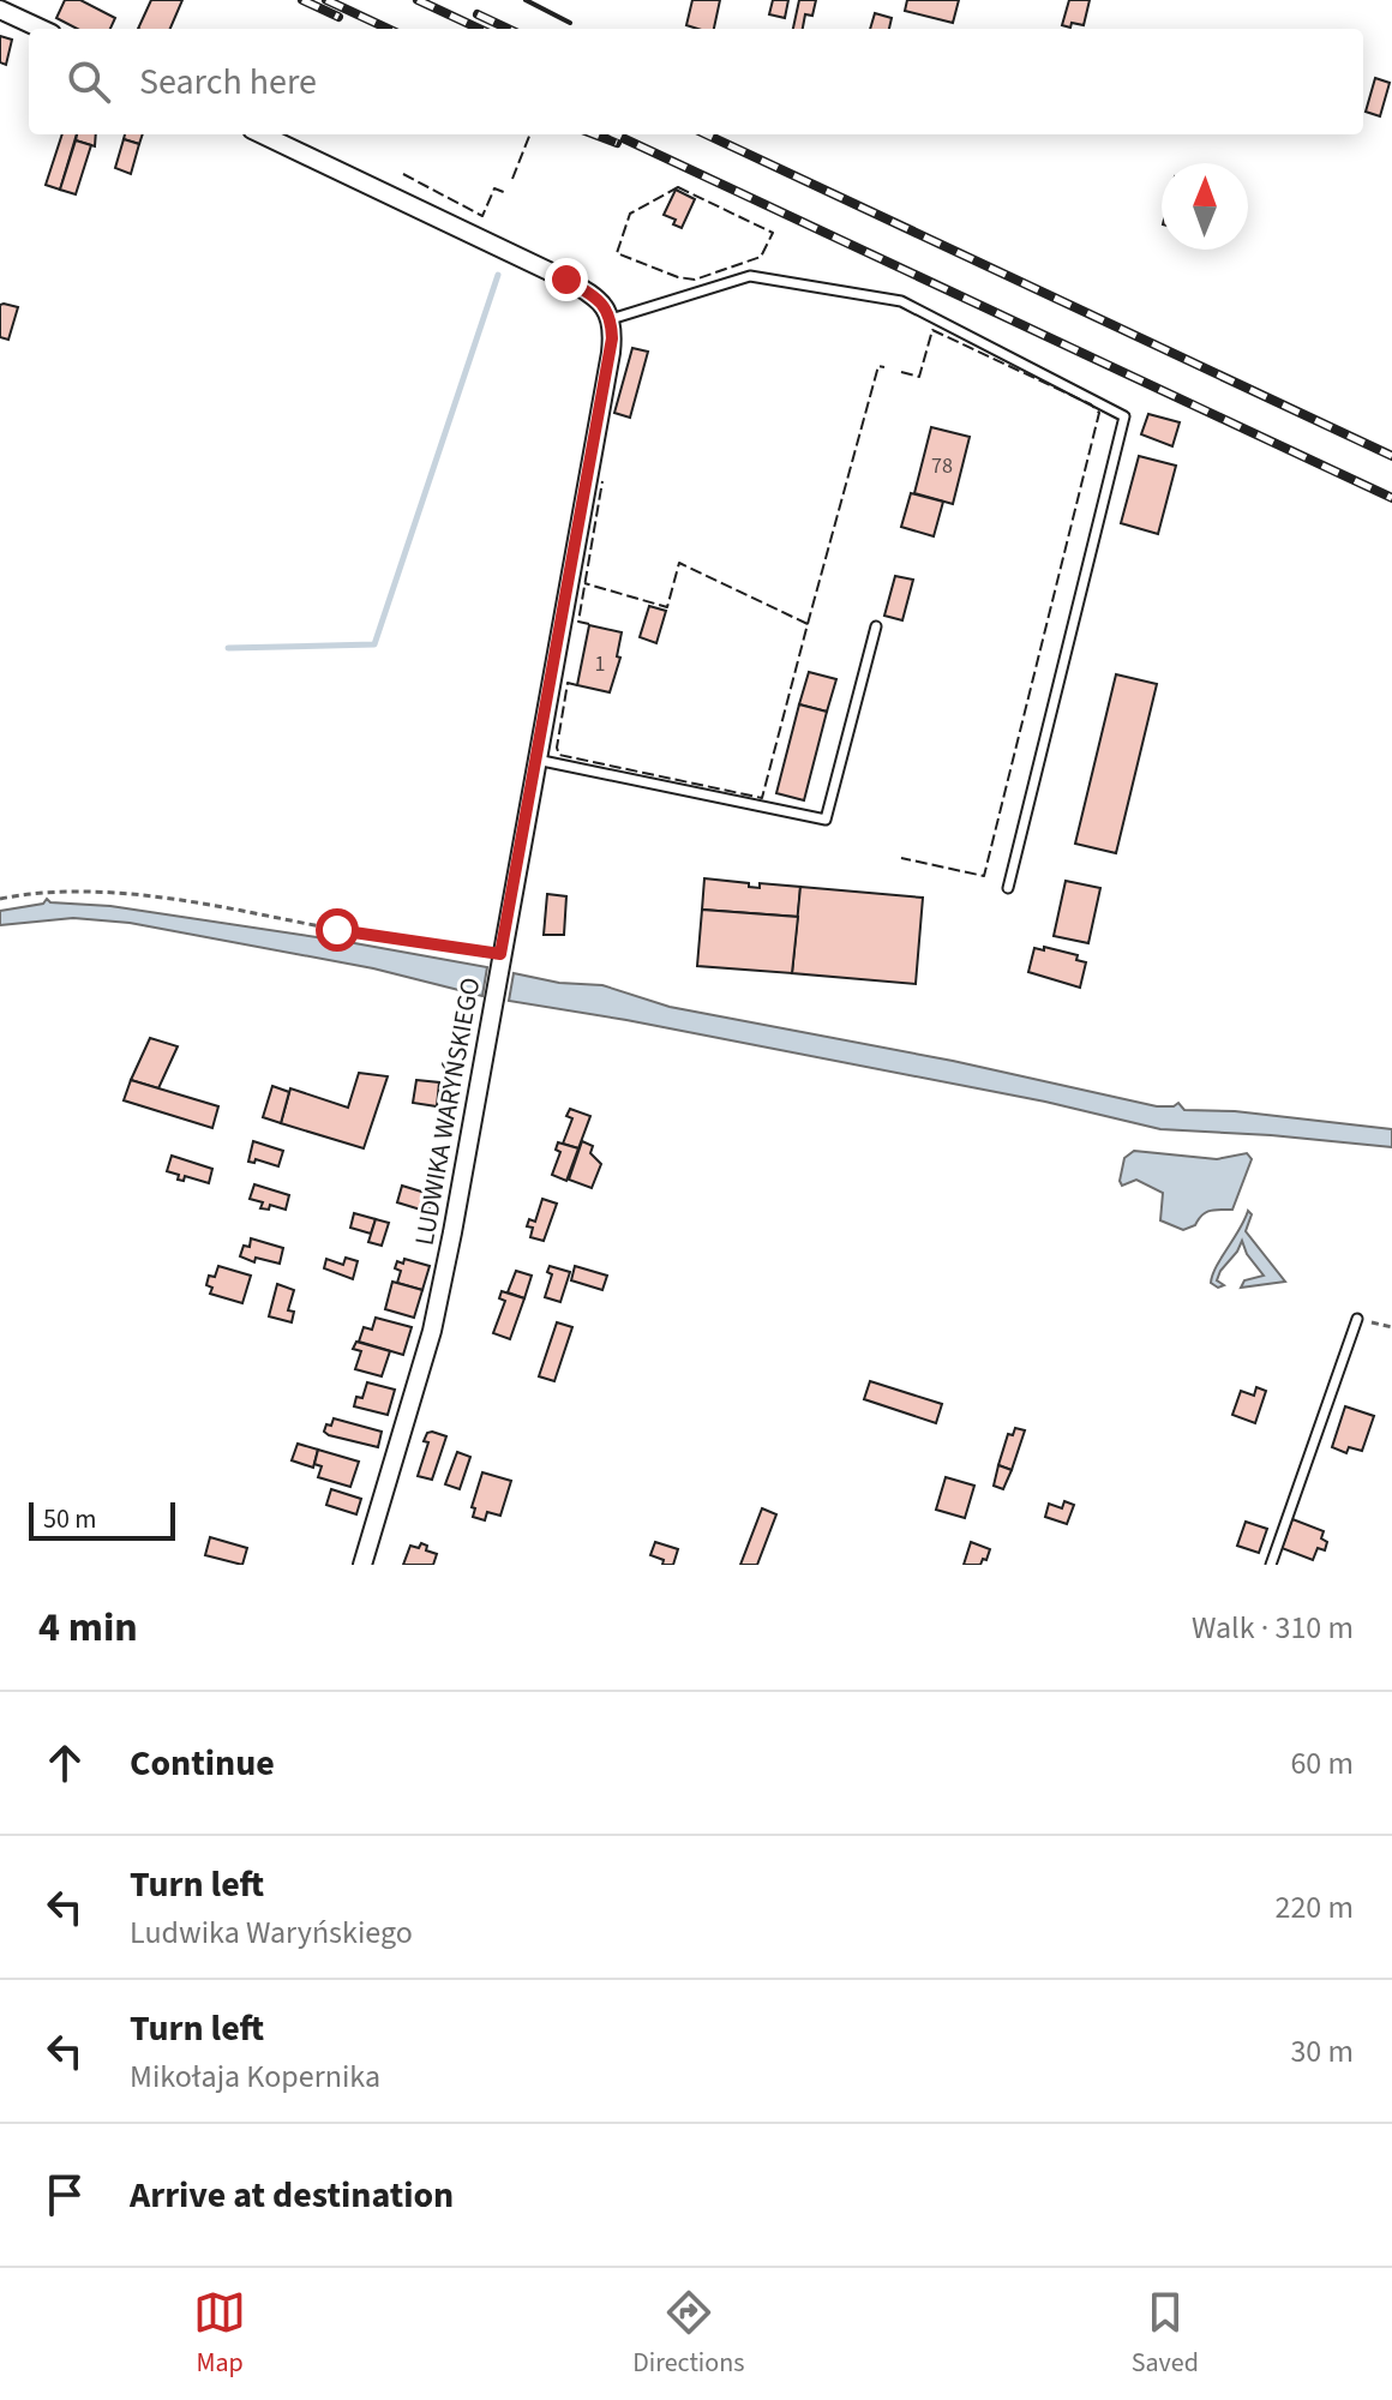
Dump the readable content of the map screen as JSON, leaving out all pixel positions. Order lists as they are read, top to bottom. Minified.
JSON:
{"streets":{"street":["LUDWIKA WARYŃSKIEGO"]},"house_numbers":["78","1"],"scale_bar":"50 m","north":"top","page":{"search":"Search here","scale":"50 m","heading":["4 min","Walk · 310 m"],"list":[["Continue","60 m"],["Turn left","Ludwika Waryńskiego","220 m"],["Turn left","Mikołaja Kopernika","30 m"],"Arrive at destination"],"nav":["Map","Directions","Saved"]}}
